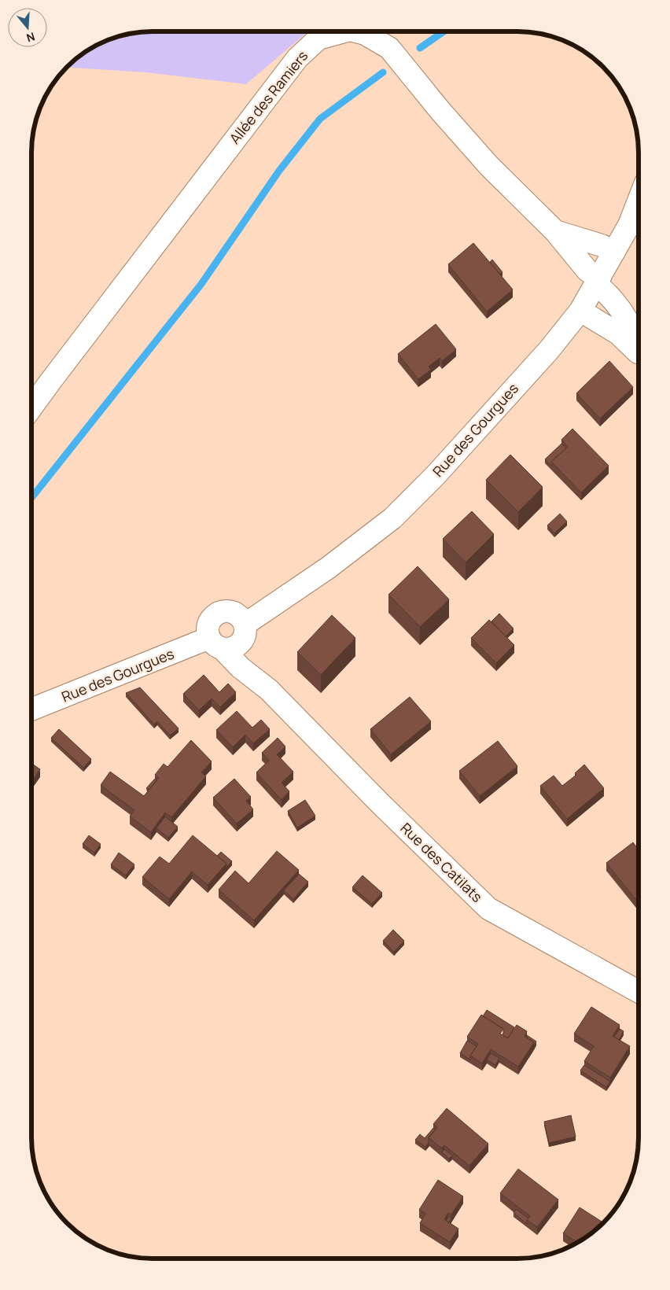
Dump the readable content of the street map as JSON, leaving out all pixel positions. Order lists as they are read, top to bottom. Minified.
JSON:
{"streets":{"street":["Allée des Ramiers","Rue des Gourgues","Rue des Catilats"]},"crossings":[["Allée des Ramiers","Rue des Gourgues"],["Rue des Gourgues","Rue des Catilats"]],"north":"bottom"}
